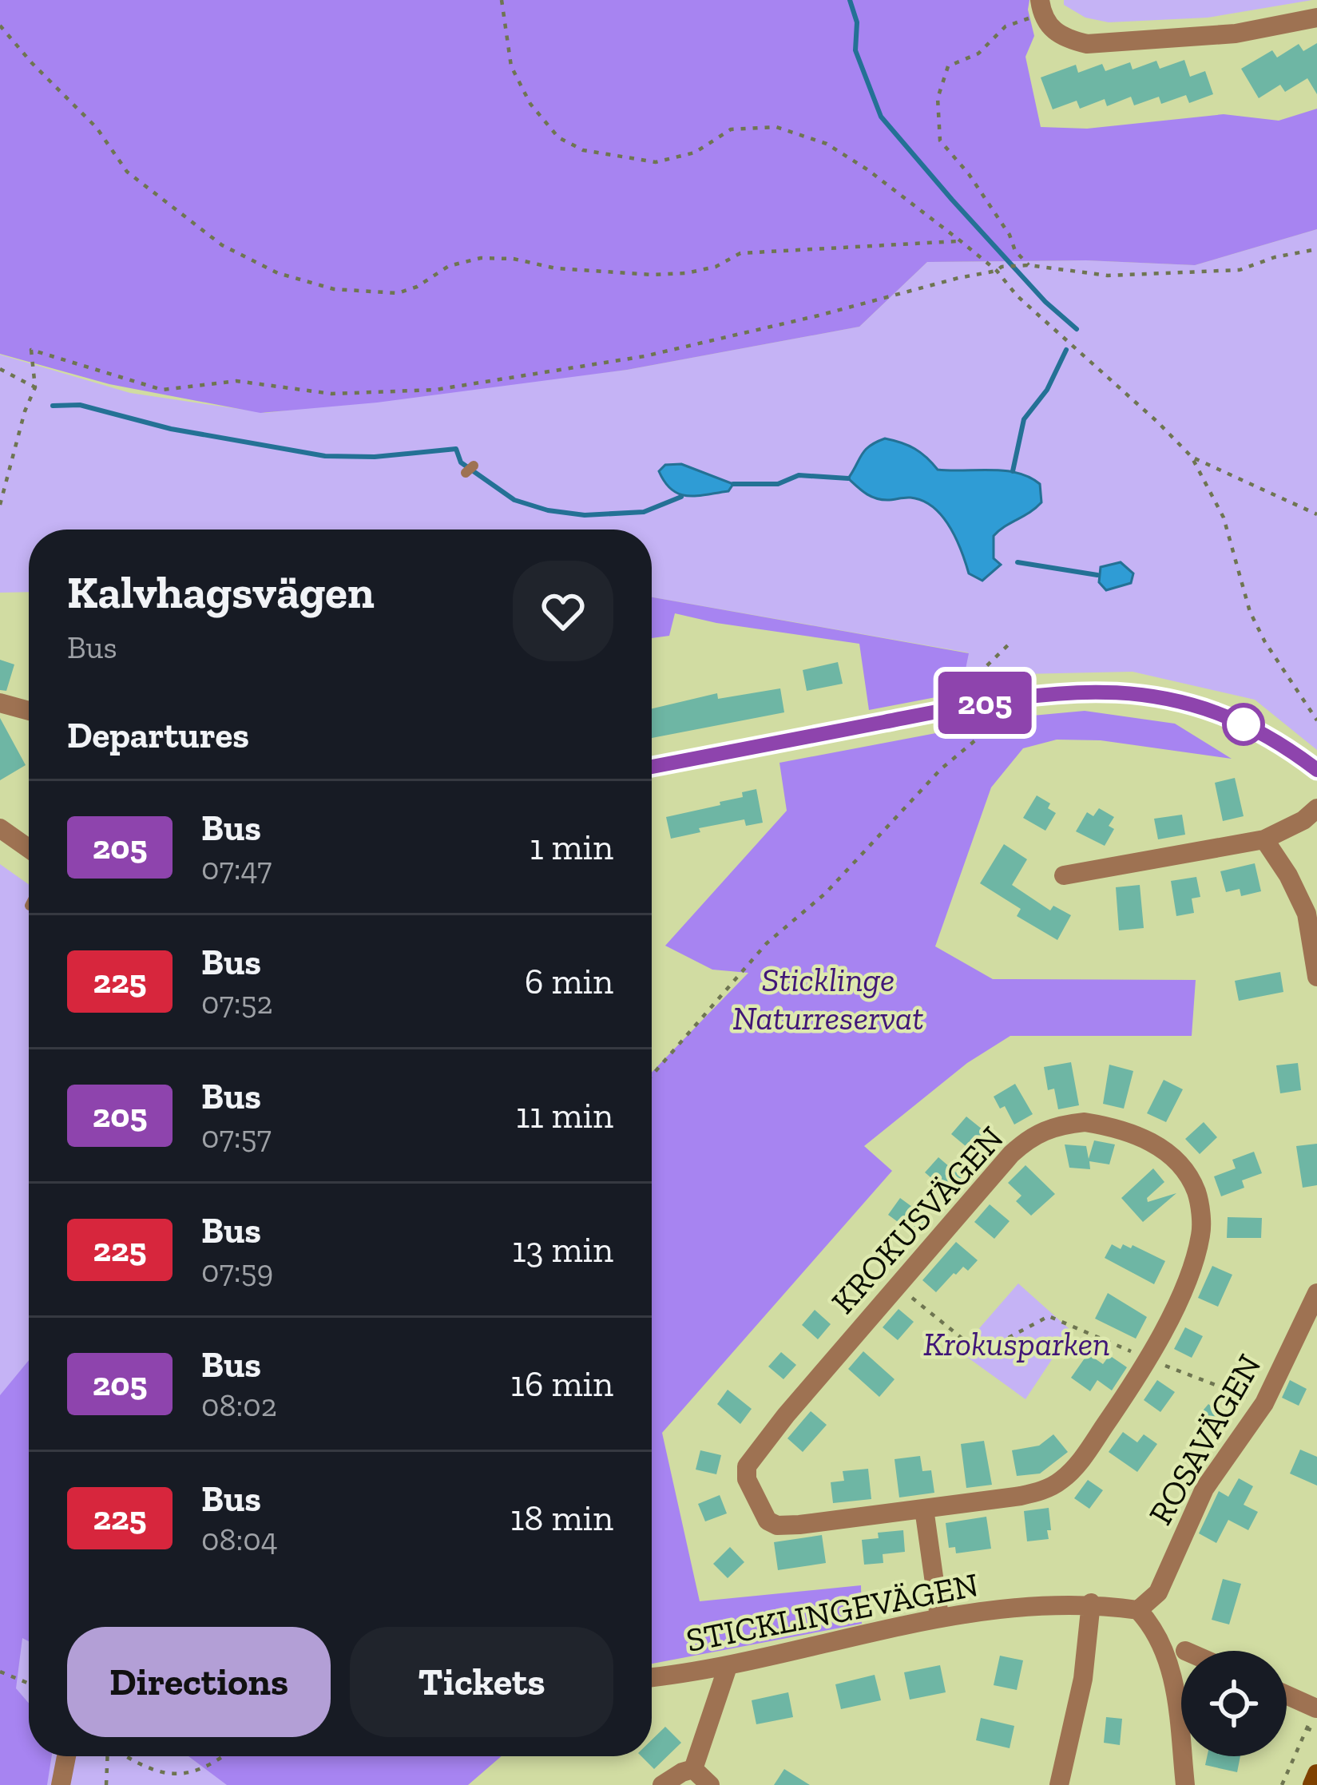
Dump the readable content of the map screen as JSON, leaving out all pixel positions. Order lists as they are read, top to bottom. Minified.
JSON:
{"streets":{"street":["KROKUSVÄGEN","ROSAVÄGEN","STICKLINGEVÄGEN"]},"crossings":[["ROSAVÄGEN","STICKLINGEVÄGEN"]],"parks":["Sticklinge Naturreservat","Krokusparken"],"lines":["bus line 205"],"page":{"on_map":"205","heading":[["Kalvhagsvägen","Bus"],"Departures"],"list":[{"mark":"205","name":"Bus","note":"07:47","value":"1 min"},{"mark":"225","name":"Bus","note":"07:52","value":"6 min"},{"mark":"205","name":"Bus","note":"07:57","value":"11 min"},{"mark":"225","name":"Bus","note":"07:59","value":"13 min"},{"mark":"205","name":"Bus","note":"08:02","value":"16 min"},{"mark":"225","name":"Bus","note":"08:04","value":"18 min"}],"buttons":["Directions","Tickets"]}}
